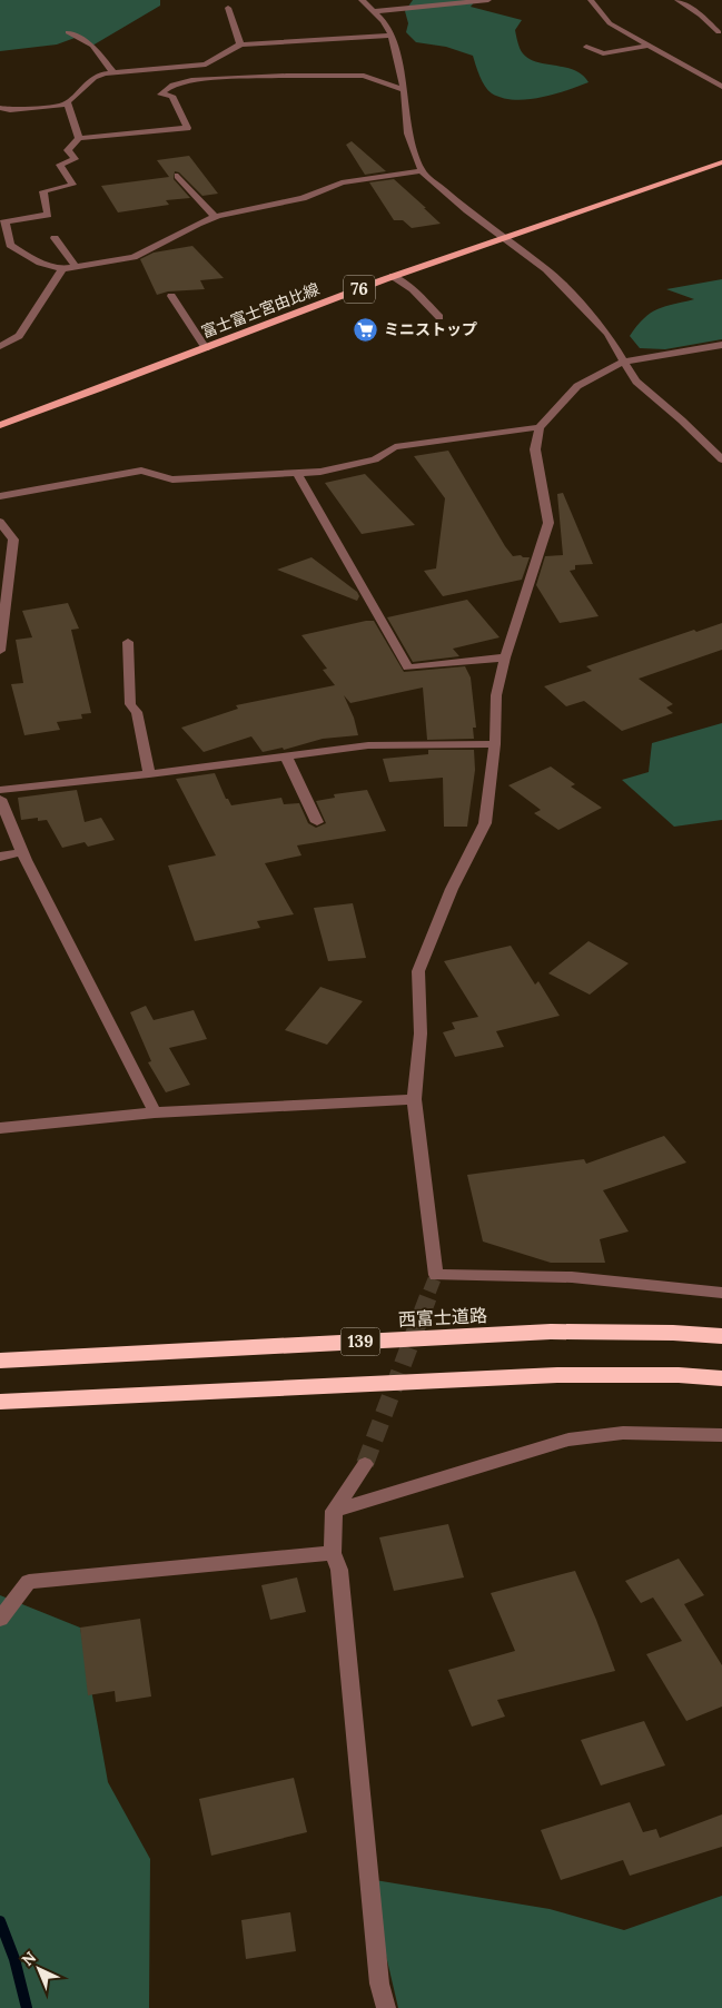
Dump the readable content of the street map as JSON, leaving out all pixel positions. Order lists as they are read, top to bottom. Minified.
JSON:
{"streets":{"highway":["西富士道路","139"],"main road":["76","富士富士宮由比線"]},"places":{"supermarket":["ミニストップ"]},"north":"top left"}
